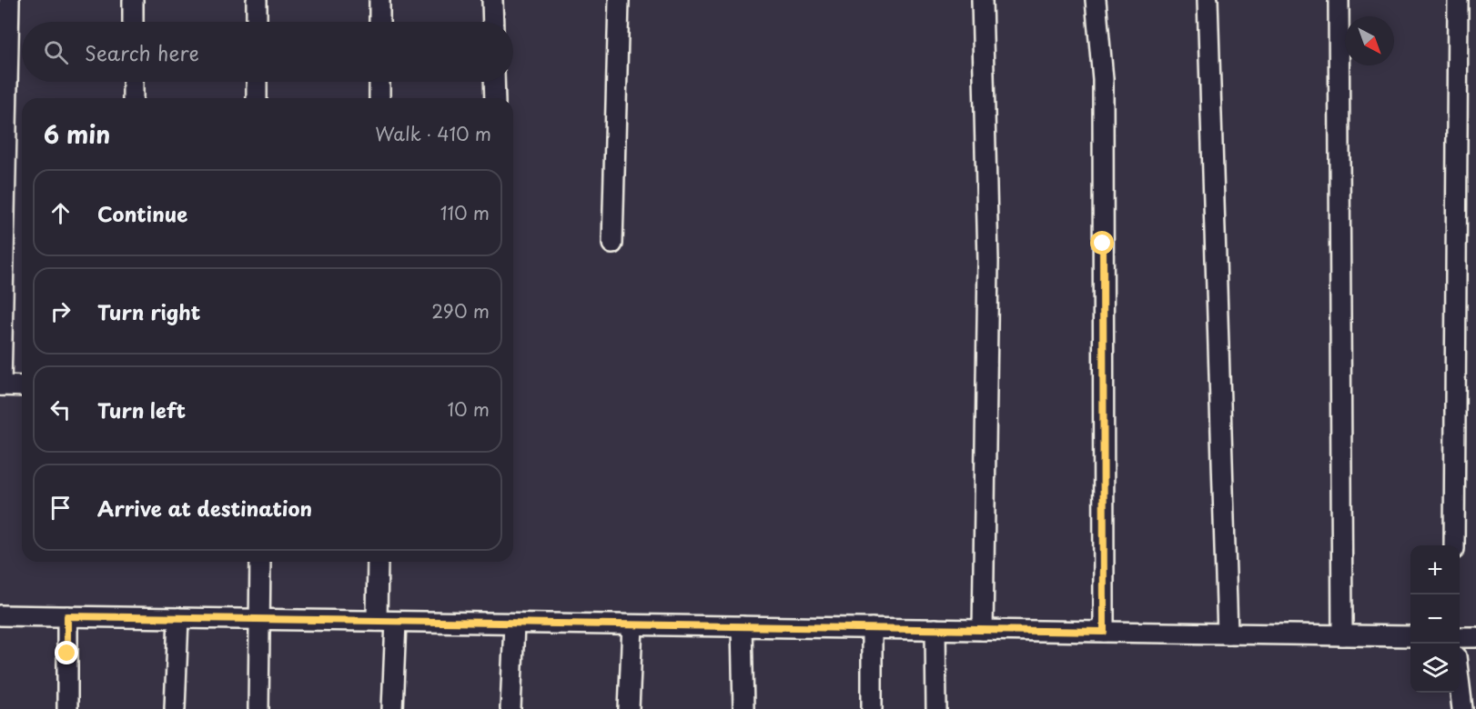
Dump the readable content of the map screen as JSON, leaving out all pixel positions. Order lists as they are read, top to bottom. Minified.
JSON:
{"north":"bottom right","page":{"search":"Search here","heading":["6 min","Walk · 410 m"],"list":[["Continue","110 m"],["Turn right","290 m"],["Turn left","10 m"],"Arrive at destination"],"map_buttons":["+","−"]}}
